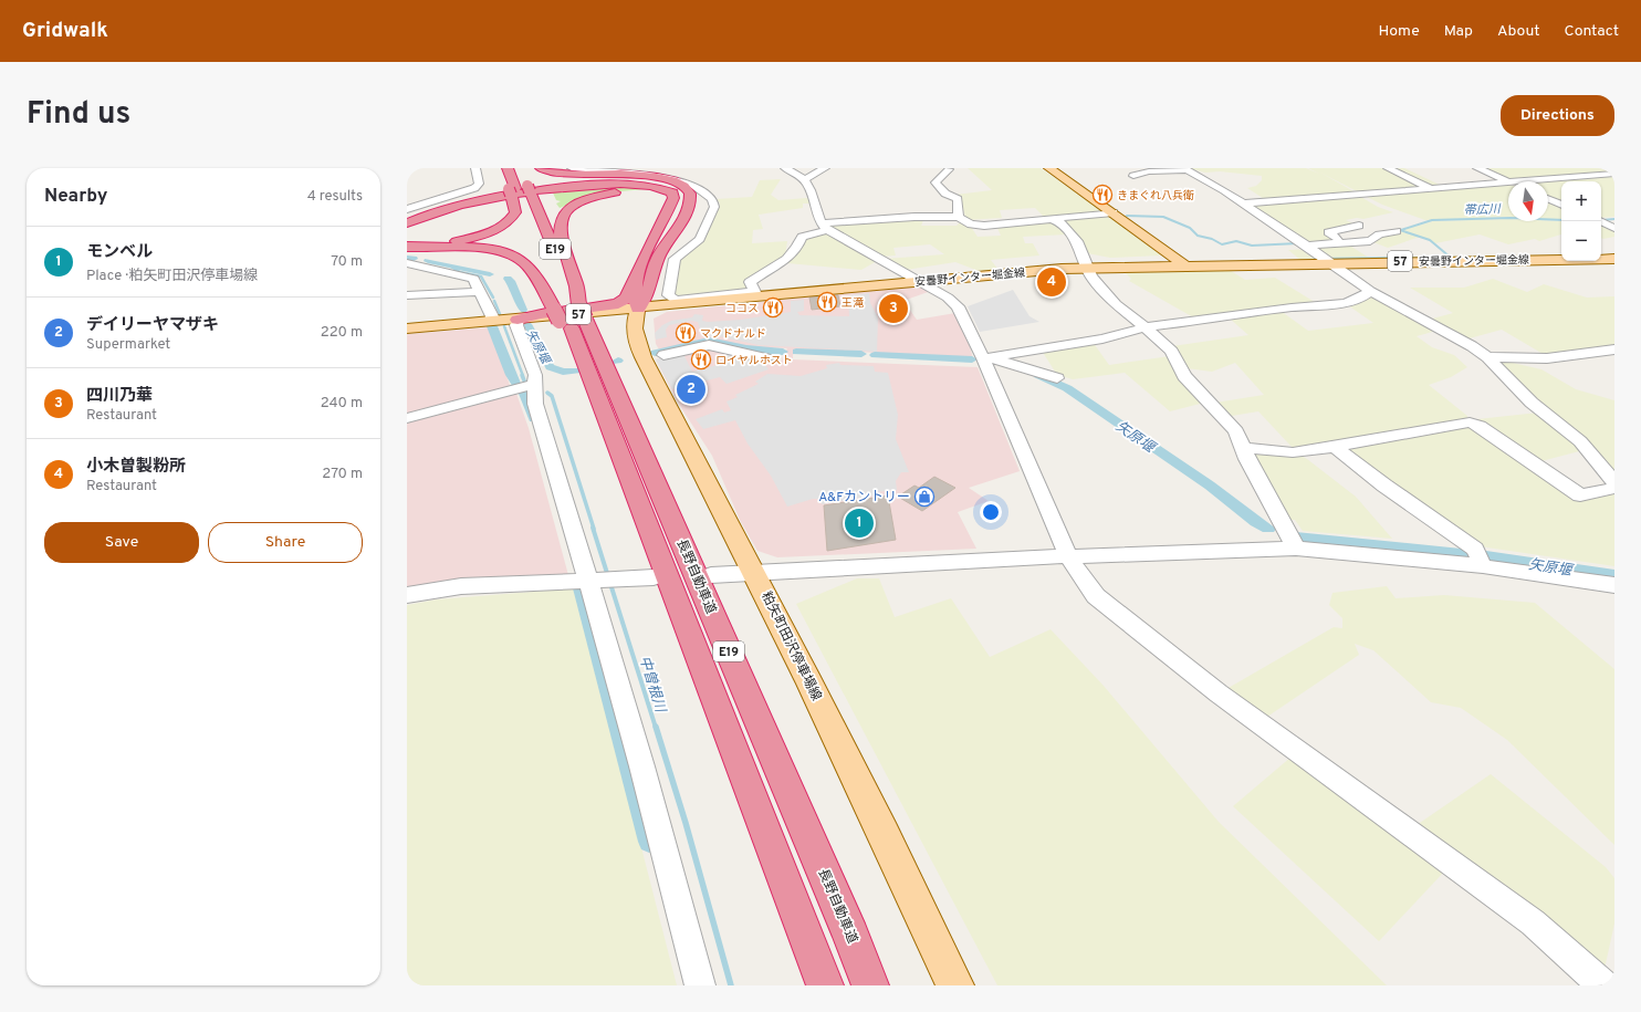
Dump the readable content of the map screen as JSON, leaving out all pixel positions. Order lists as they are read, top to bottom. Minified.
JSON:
{"streets":{"highway":["E19","長野自動車道"],"main road":["安曇野インター堀金線","57","粕矢町田沢停車場線"]},"crossings":[["安曇野インター堀金線","粕矢町田沢停車場線"]],"water":["帯広川","矢原堰","中曽根川"],"places":{"restaurant":["きまぐれ八兵衛","王滝","ココス","マクドナルド","ロイヤルホスト"],"shop":["A&Fカントリー"]},"north":"bottom","page":{"header":"Gridwalk","nav":["Home","Map","About","Contact"],"title":"Find us","buttons":["Directions",["Save","Share"]],"heading":["Nearby","4 results"],"map_buttons":["+","−"],"list":[{"mark":"1","name":"モンベル","note":"Place · 粕矢町田沢停車場線","value":"70 m"},{"mark":"2","name":"デイリーヤマザキ","note":"Supermarket","value":"220 m"},{"mark":"3","name":"四川乃華","note":"Restaurant","value":"240 m"},{"mark":"4","name":"小木曽製粉所","note":"Restaurant","value":"270 m"}],"pins":["4","3","2","1"]}}
